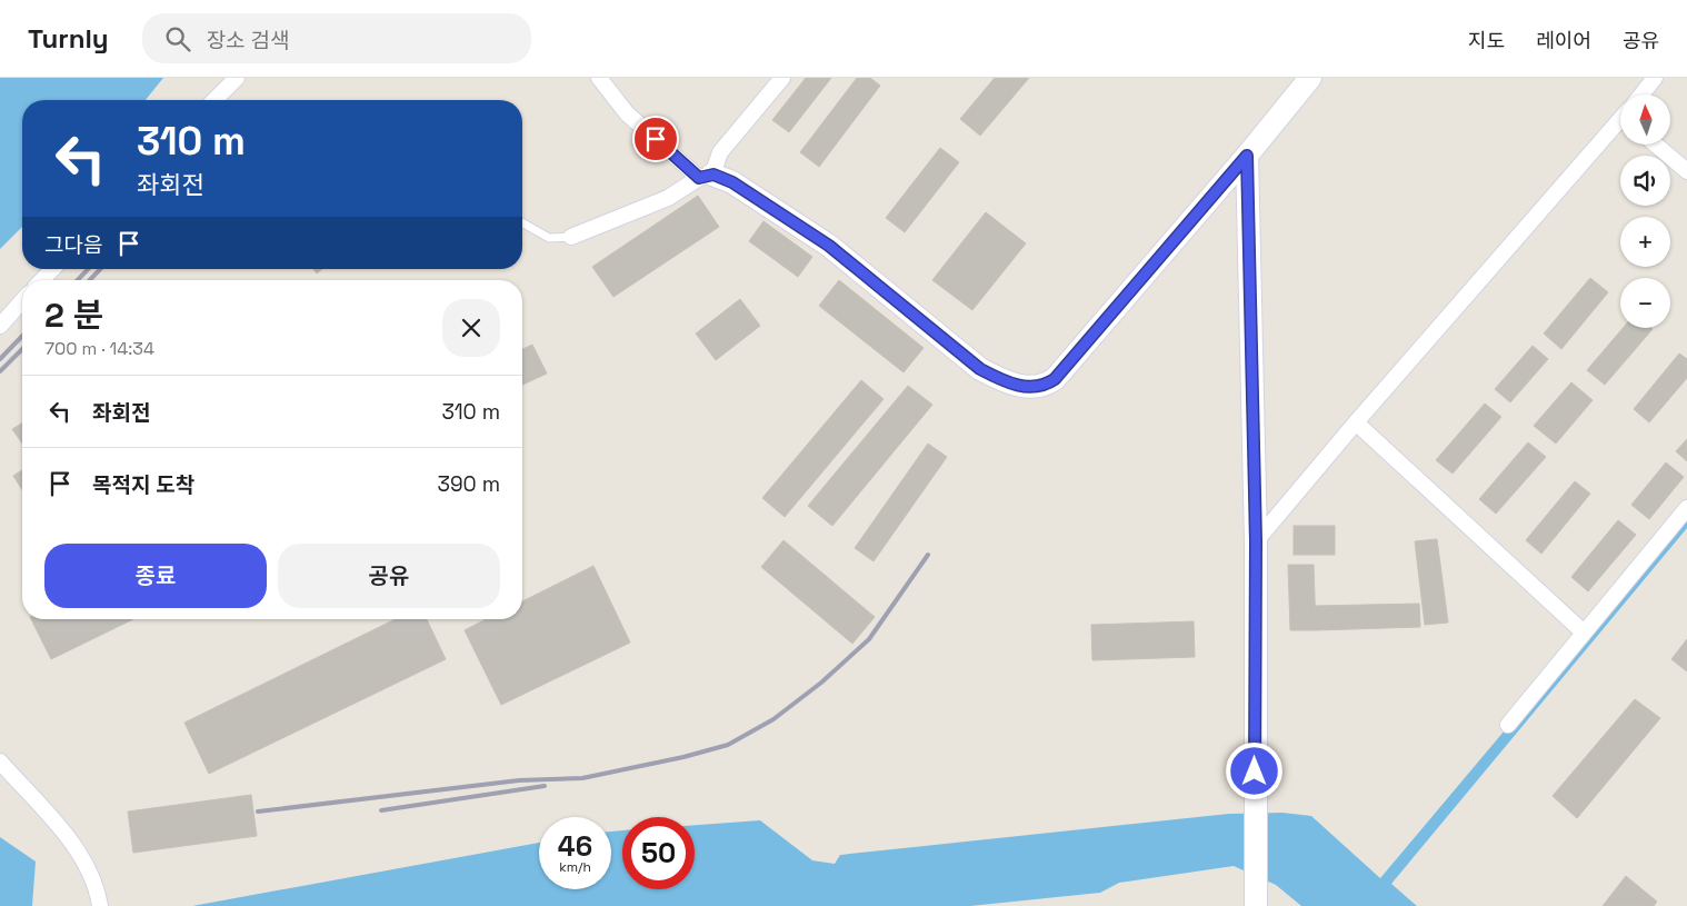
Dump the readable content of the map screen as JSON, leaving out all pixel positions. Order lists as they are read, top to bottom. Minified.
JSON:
{"north":"top","page":{"header":"Turnly","search":"장소 검색","nav":["지도","레이어","공유"],"map_buttons":["+","−"],"turn":["310 m","좌회전"],"then":"그다음","heading":["2 분","700 m · 14:34"],"list":[{"name":"좌회전","value":"310 m"},{"name":"목적지 도착","value":"390 m"}],"buttons":["종료","공유"],"speed":"46 km/h","limit":"50"}}
